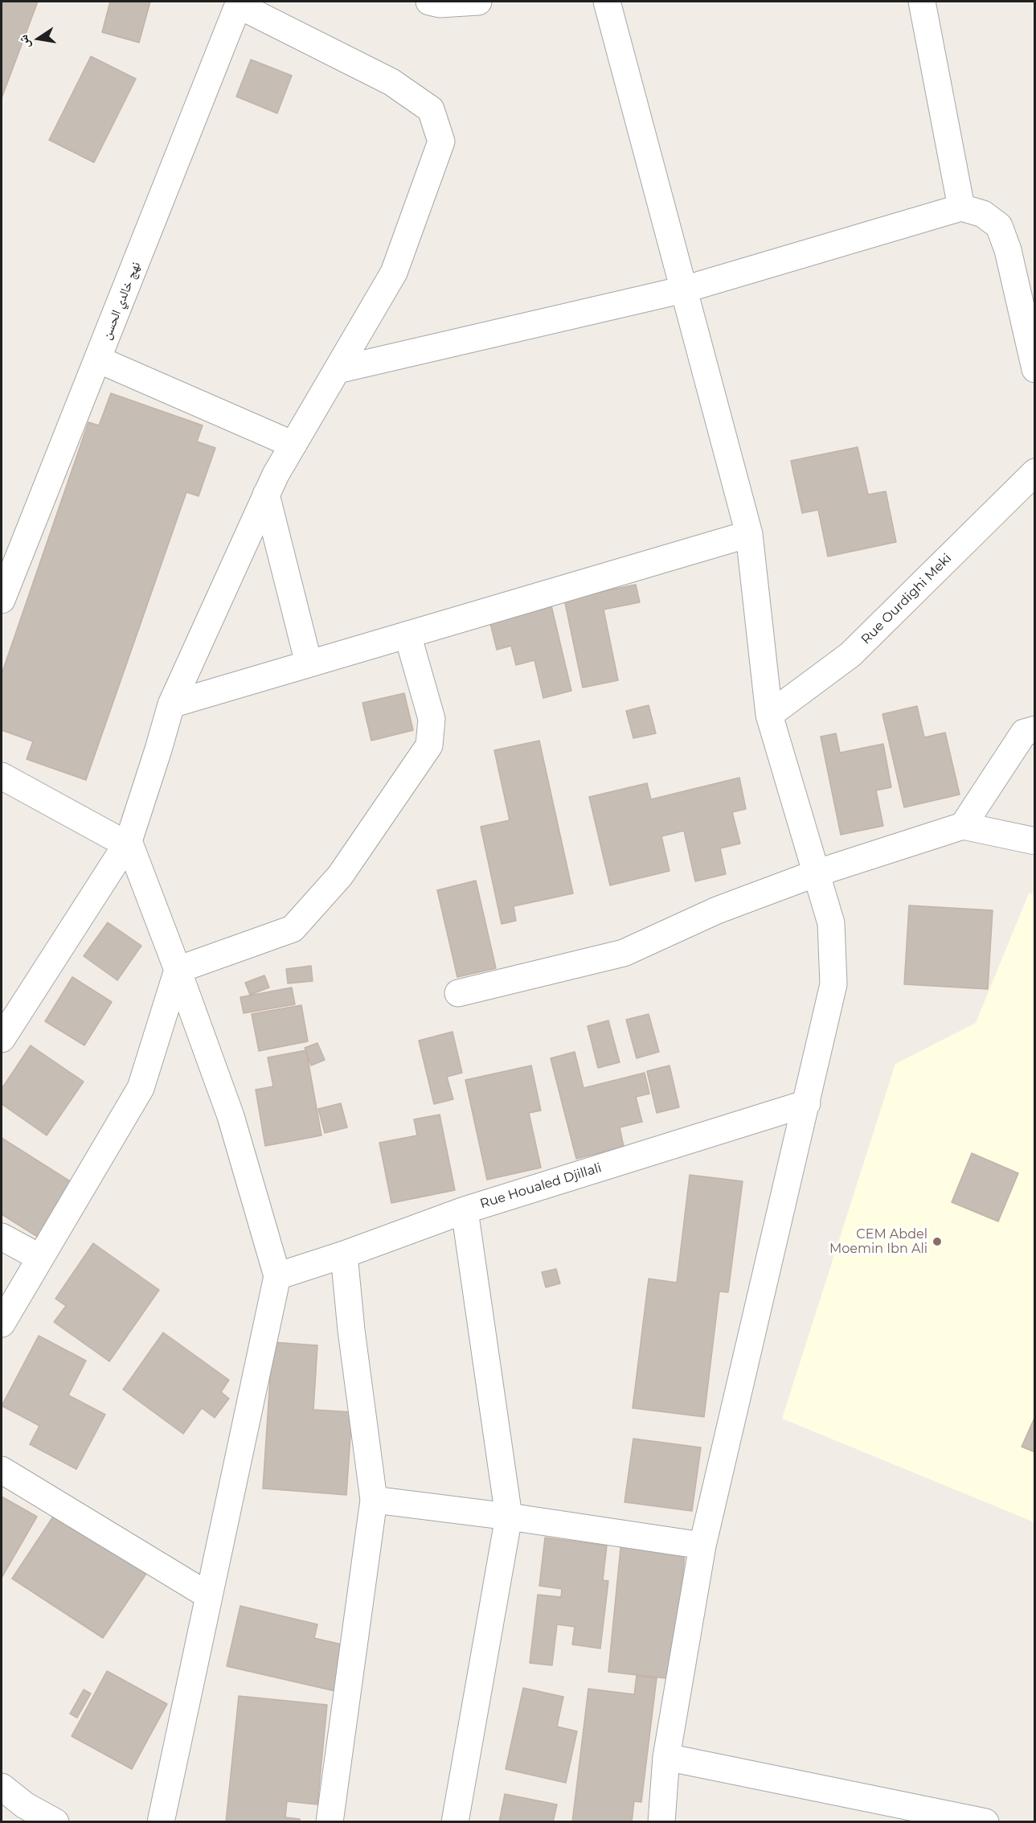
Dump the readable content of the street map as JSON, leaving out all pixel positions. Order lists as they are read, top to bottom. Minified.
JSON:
{"streets":{"street":["نهج خالدي الحسن","Rue Ourdighi Meki","Rue Houaled Djillali"]},"places":["CEM Abdel Moemin Ibn Ali"],"north":"left"}
